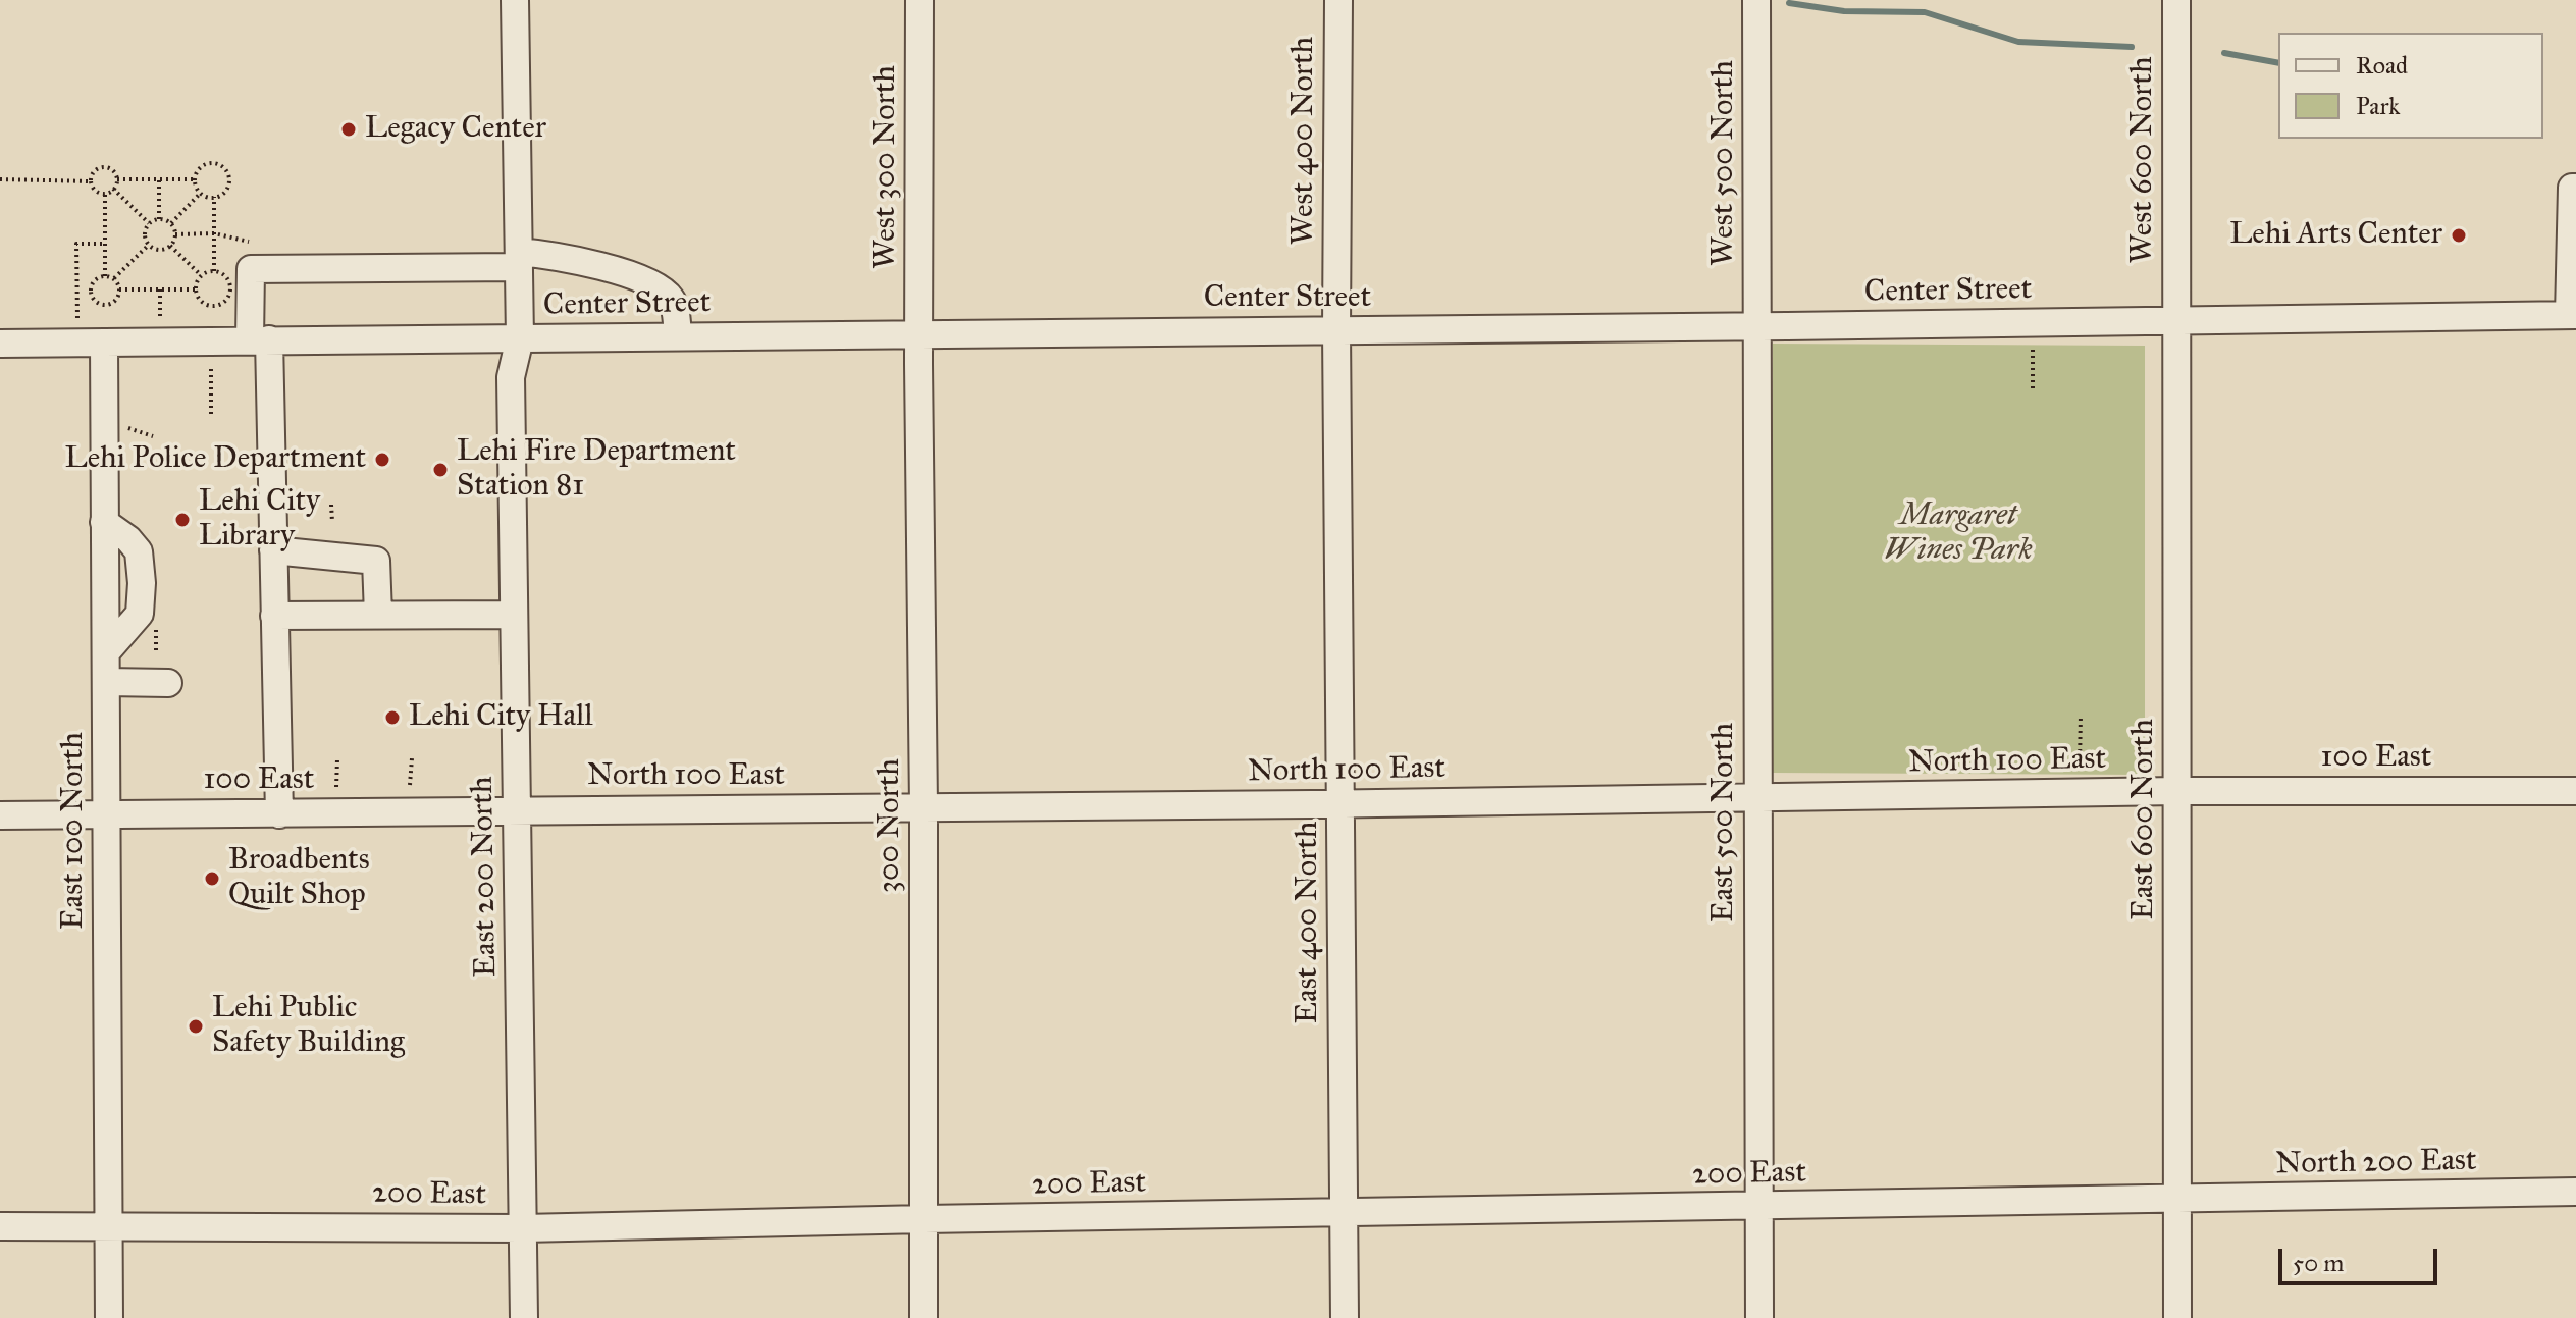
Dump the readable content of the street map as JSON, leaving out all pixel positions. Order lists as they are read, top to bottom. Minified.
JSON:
{"streets":{"street":["West 400 North","West 600 North","West 500 North","West 300 North","Center Street","100 East","North 100 East","East 600 North","East 500 North","300 North","East 100 North","East 200 North","East 400 North","North 200 East","200 East"]},"crossings":[["West 400 North","Center Street"],["West 400 North","East 400 North"],["West 600 North","Center Street"],["West 600 North","East 600 North"],["West 500 North","Center Street"],["West 500 North","East 500 North"],["West 300 North","Center Street"],["West 300 North","300 North"],["Center Street","East 600 North"],["Center Street","East 500 North"],["Center Street","300 North"],["Center Street","East 100 North"],["Center Street","East 200 North"],["Center Street","East 400 North"],["100 East","North 100 East"],["100 East","East 600 North"],["100 East","East 100 North"],["100 East","East 200 North"],["North 100 East","East 600 North"],["North 100 East","East 500 North"],["North 100 East","300 North"],["North 100 East","East 200 North"],["North 100 East","East 400 North"],["East 600 North","North 200 East"],["East 600 North","200 East"],["East 500 North","200 East"],["300 North","200 East"],["East 100 North","200 East"],["East 200 North","200 East"],["East 400 North","200 East"],["North 200 East","200 East"]],"parks":["Margaret Wines Park"],"places":["Legacy Center","Lehi Arts Center","Lehi Police Department","Lehi Fire Department Station 81","Lehi City Library","Lehi City Hall","Broadbents Quilt Shop","Lehi Public Safety Building"],"legend":["Road","Park"],"scale_bar":"50 m"}
